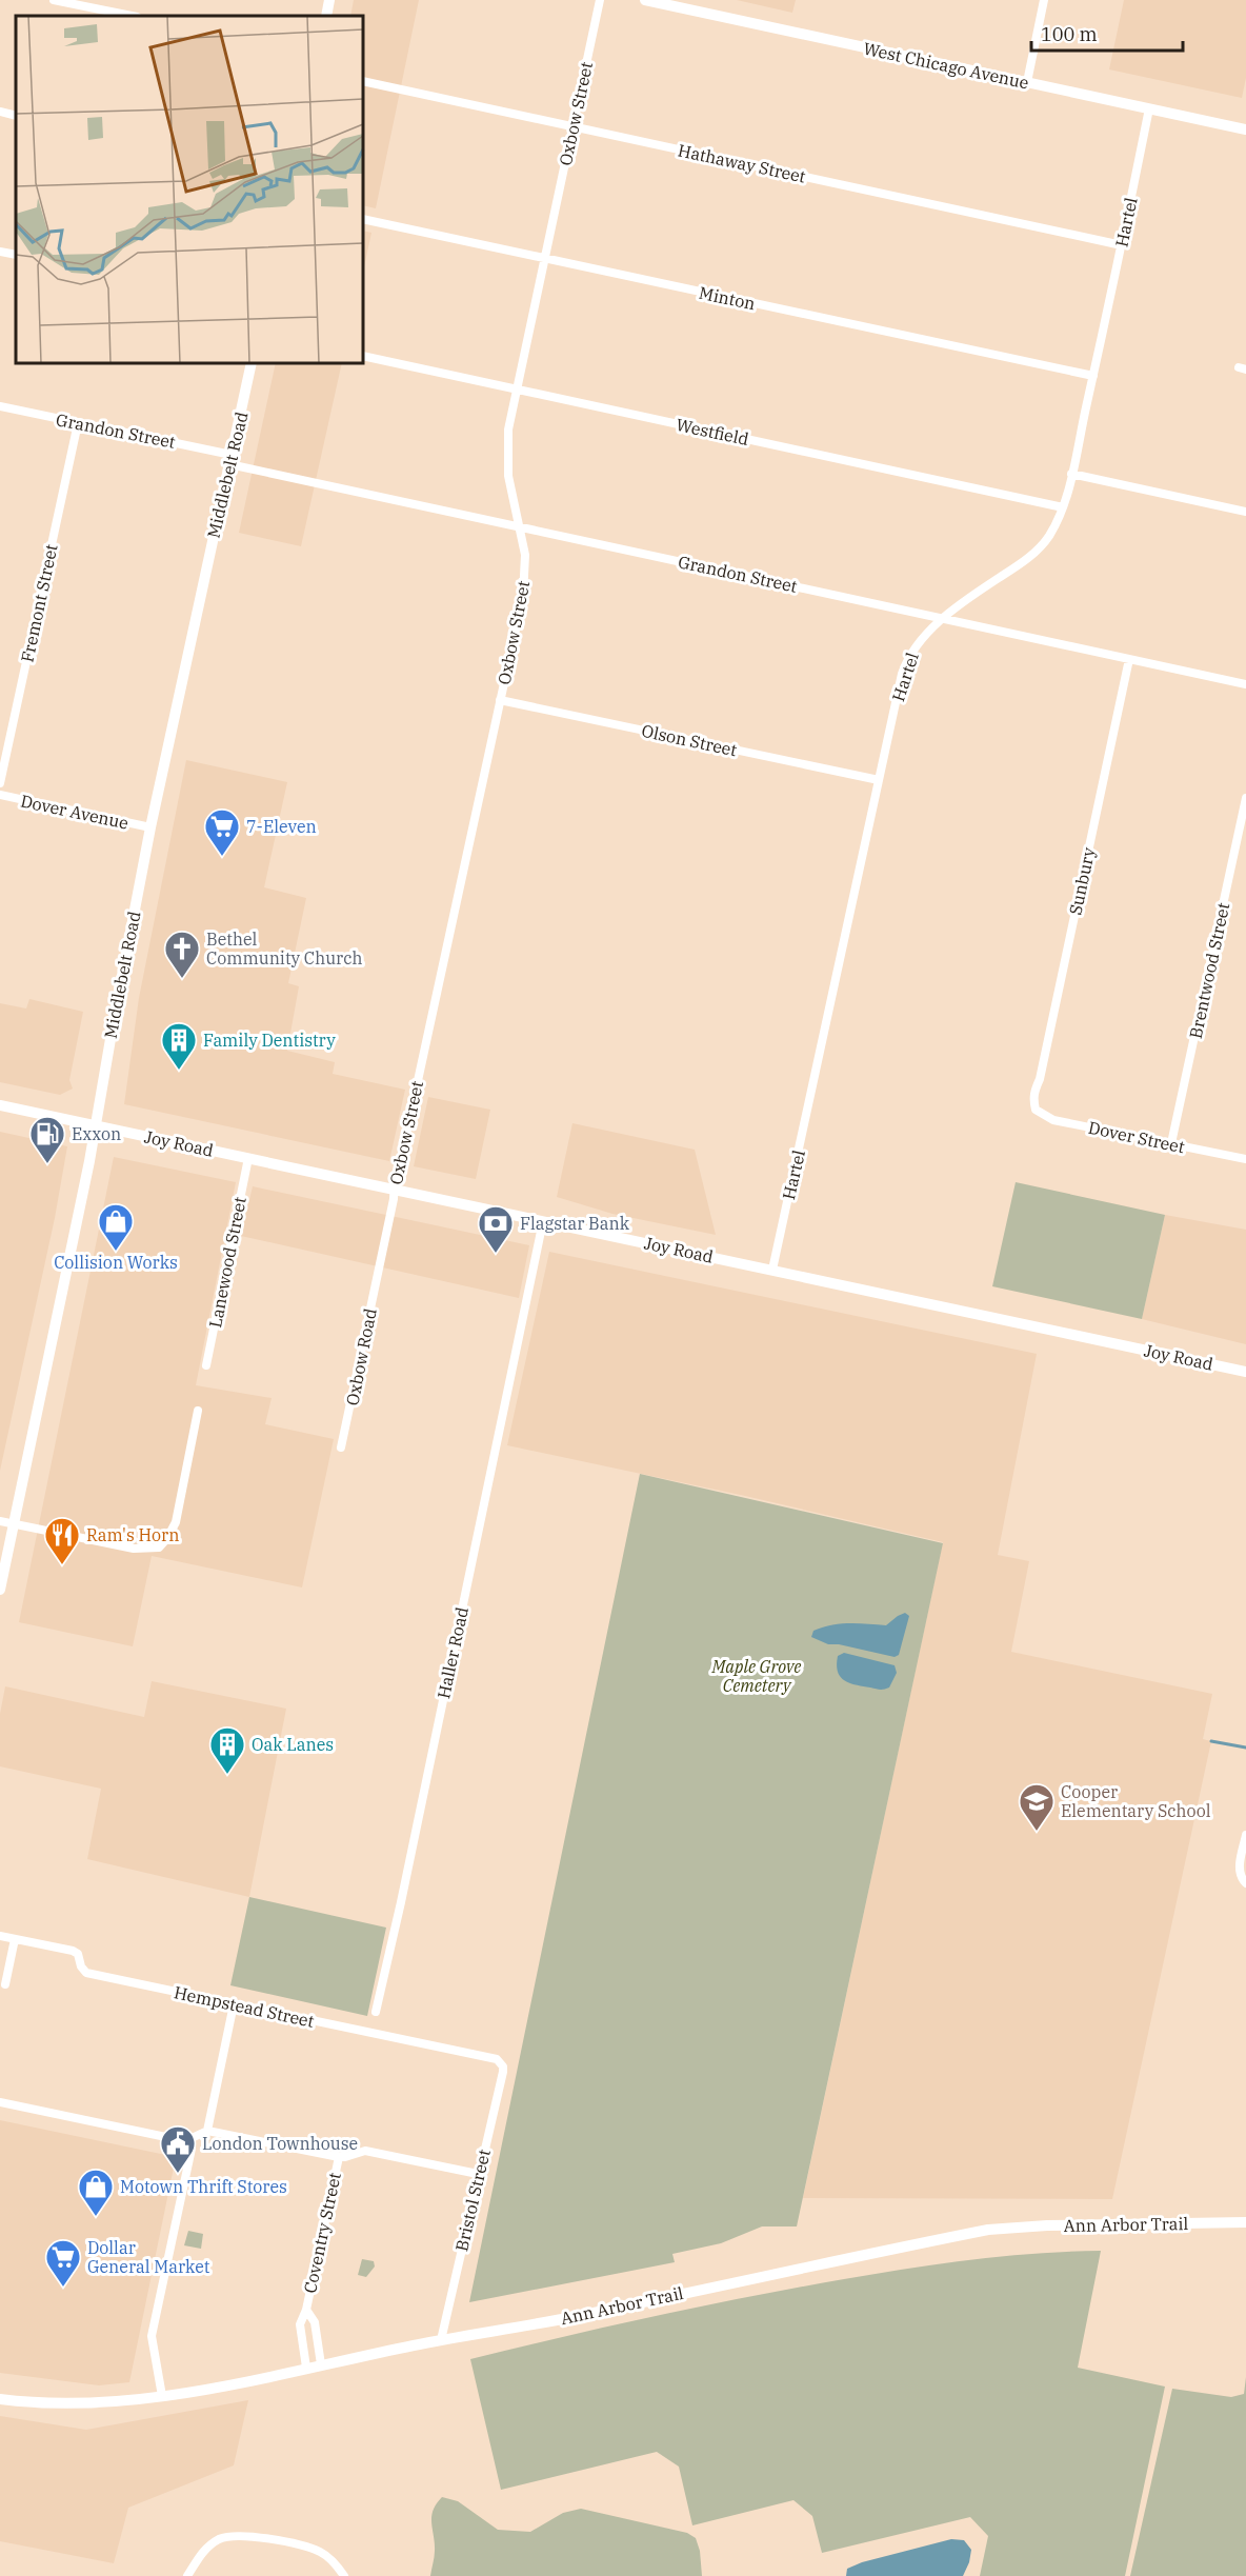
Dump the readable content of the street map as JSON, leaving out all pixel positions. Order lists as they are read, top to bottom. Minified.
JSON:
{"streets":{"main road":["West Chicago Avenue","Middlebelt Road","Joy Road","Ann Arbor Trail"],"street":["Oxbow Street","Hathaway Street","Hartel","Minton","Grandon Street","Westfield","Fremont Street","Olson Street","Dover Avenue","Sunbury","Brentwood Street","Dover Street","Lanewood Street","Oxbow Road","Haller Road","Hempstead Street","Bristol Street","Coventry Street"]},"crossings":[["West Chicago Avenue","Hartel"],["Oxbow Street","Hathaway Street"],["Oxbow Street","Minton"],["Oxbow Street","Grandon Street"],["Oxbow Street","Westfield"],["Oxbow Street","Olson Street"],["Oxbow Street","Joy Road"],["Oxbow Street","Oxbow Road"],["Hathaway Street","Hartel"],["Hartel","Minton"],["Hartel","Grandon Street"],["Hartel","Westfield"],["Hartel","Olson Street"],["Hartel","Joy Road"],["Grandon Street","Middlebelt Road"],["Grandon Street","Fremont Street"],["Grandon Street","Sunbury"],["Middlebelt Road","Dover Avenue"],["Middlebelt Road","Joy Road"],["Sunbury","Dover Street"],["Brentwood Street","Dover Street"],["Joy Road","Lanewood Street"],["Joy Road","Haller Road"],["Hempstead Street","Bristol Street"],["Bristol Street","Ann Arbor Trail"],["Ann Arbor Trail","Coventry Street"]],"parks":["Maple Grove Cemetery"],"places":{"supermarket":["7-Eleven","Dollar General Market"],"church":["Bethel Community Church"],"building":["Family Dentistry","Oak Lanes"],"fuel station":["Exxon"],"shop":["Collision Works","Motown Thrift Stores"],"bank":["Flagstar Bank"],"restaurant":["Ram's Horn"],"school or university":["Cooper Elementary School"],"public building":["London Townhouse"]},"scale_bar":"100 m"}
